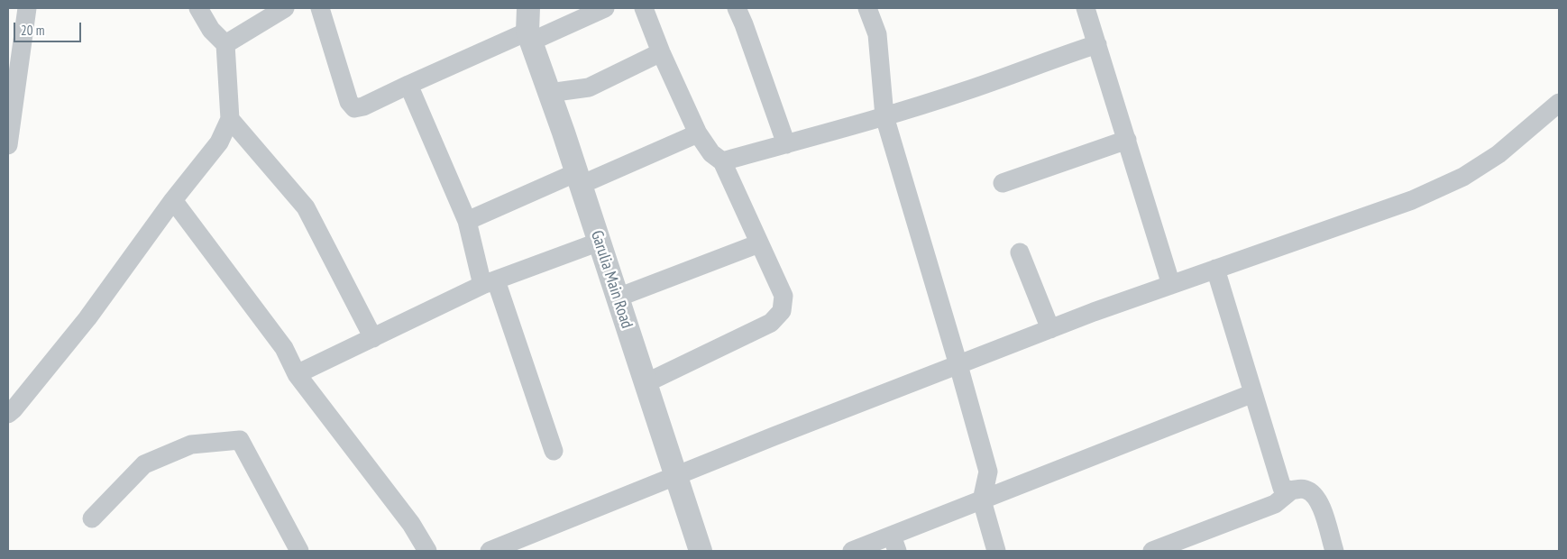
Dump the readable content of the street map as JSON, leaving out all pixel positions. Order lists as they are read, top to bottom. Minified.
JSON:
{"streets":{"street":["Garulia Main Road"]},"scale_bar":"20 m"}
